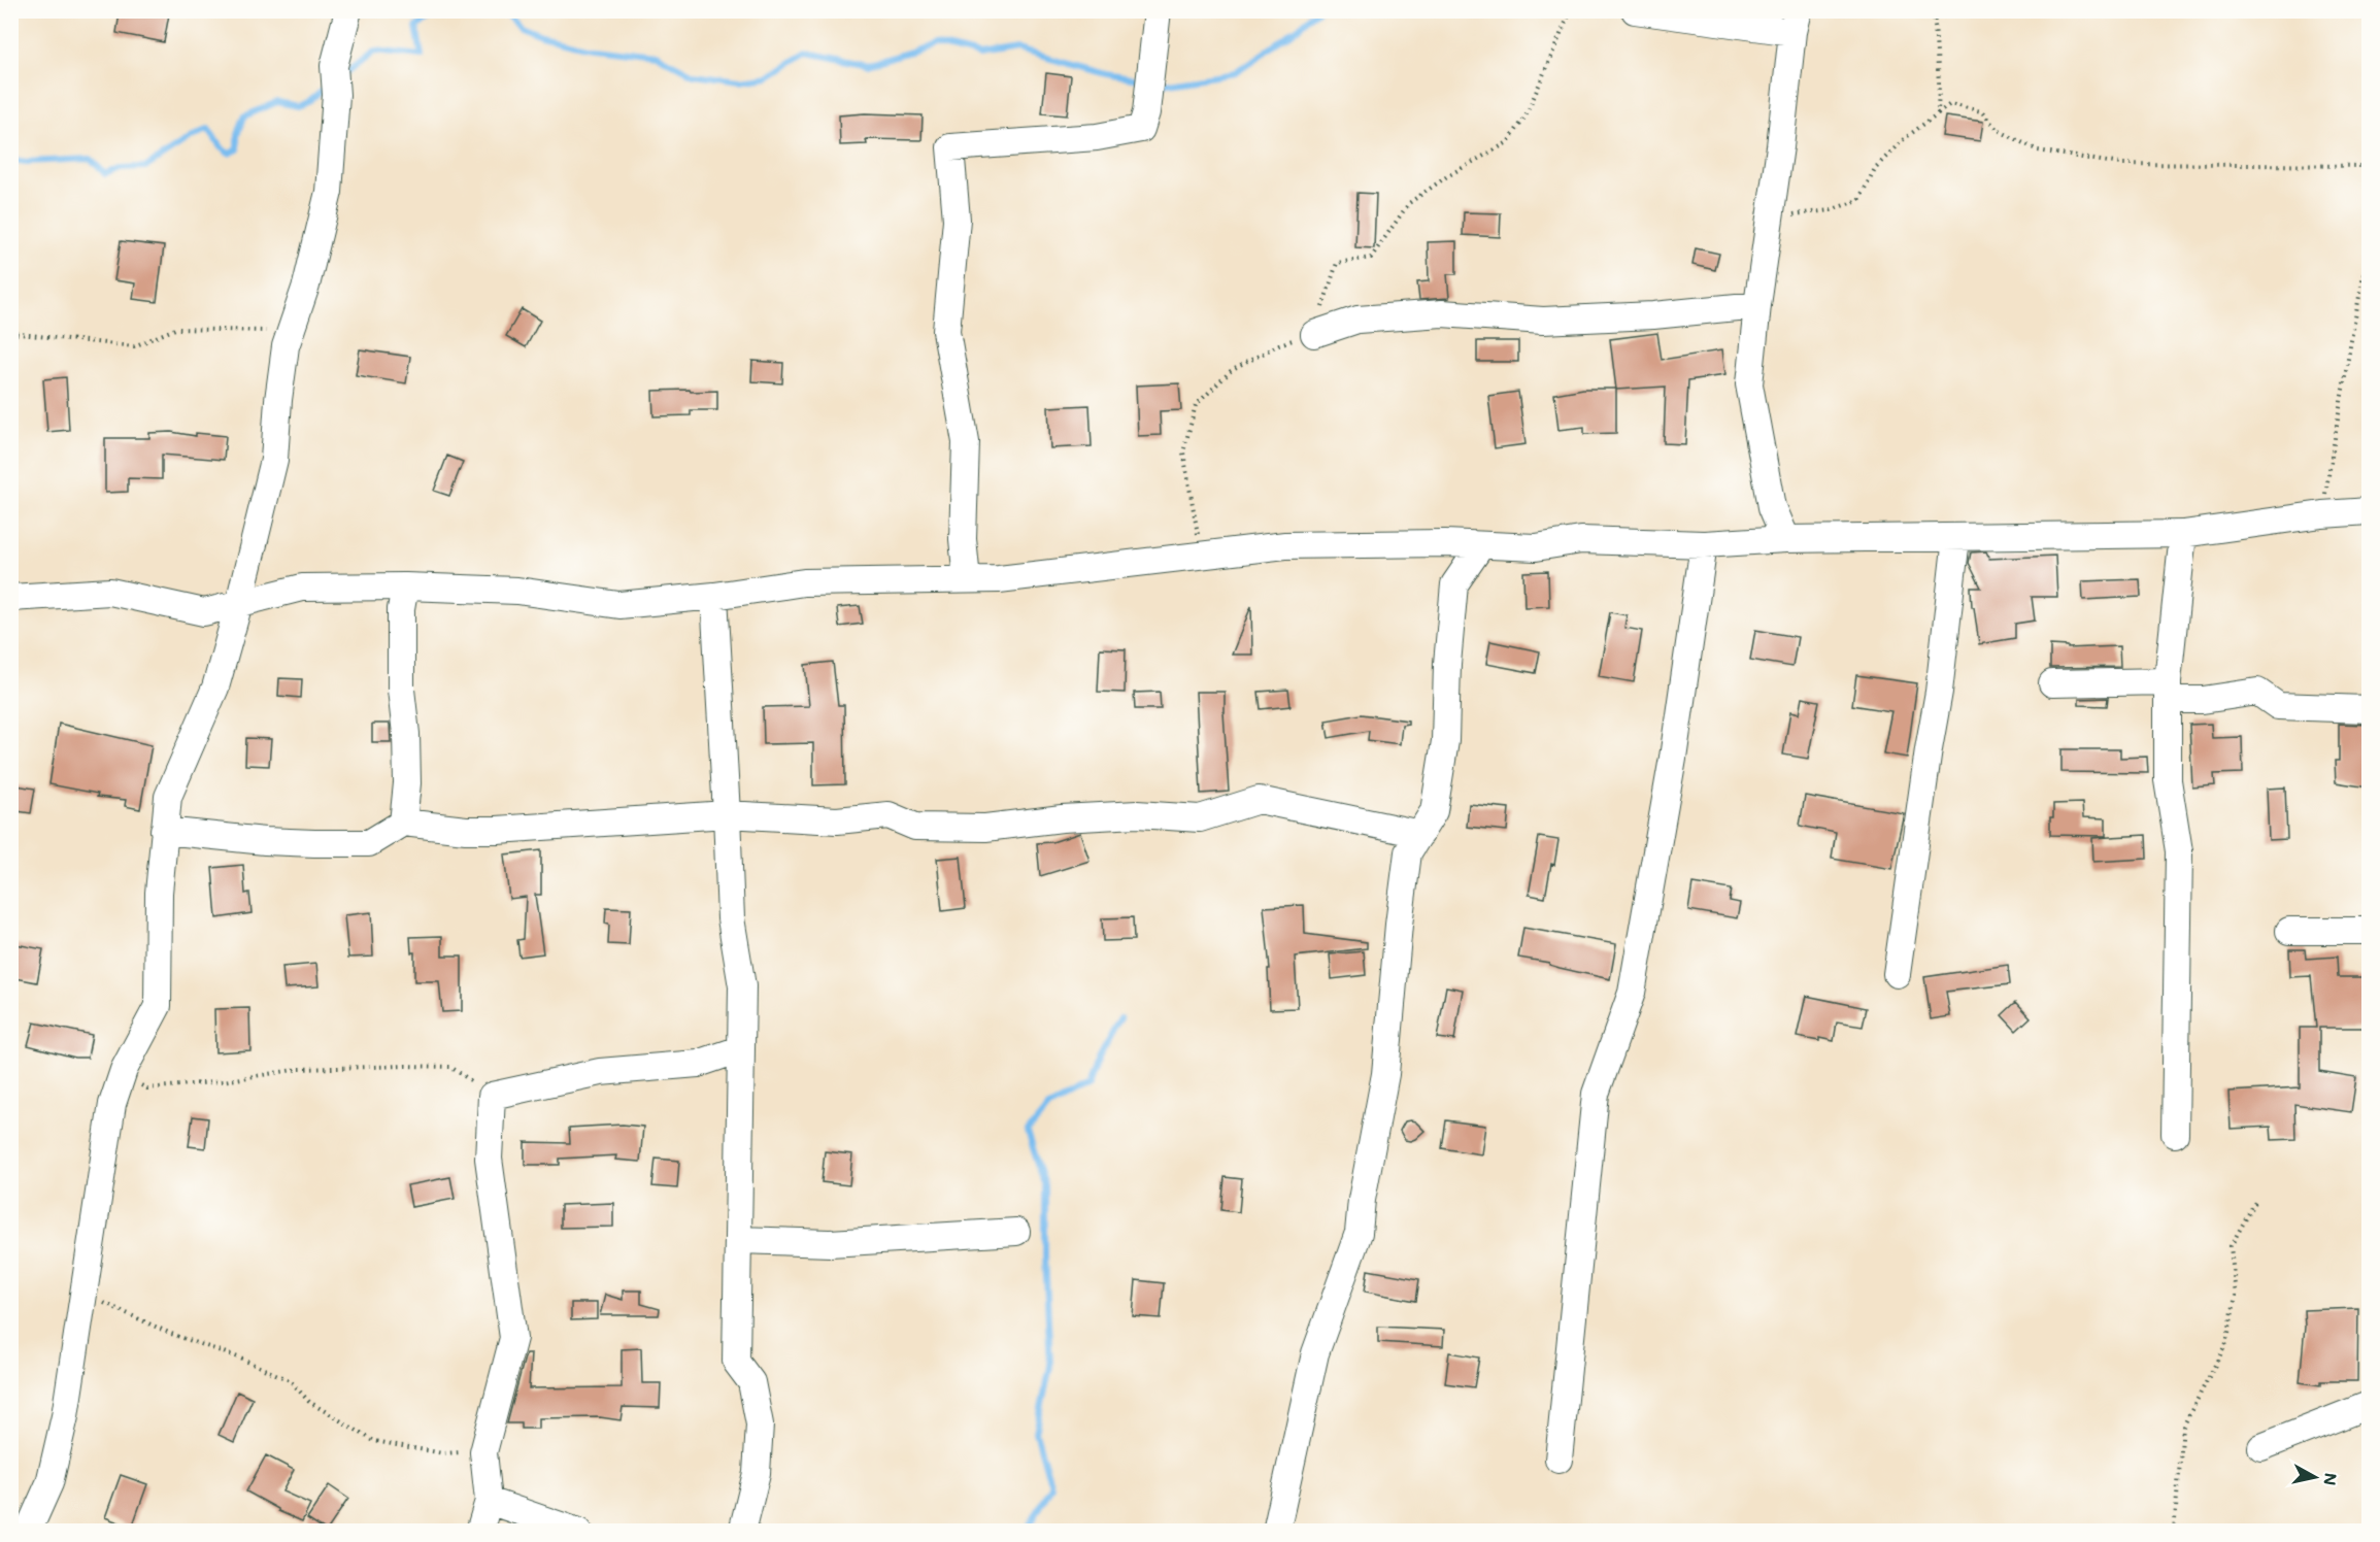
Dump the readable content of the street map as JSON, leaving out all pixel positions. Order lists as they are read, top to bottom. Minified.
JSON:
{"north":"right"}
